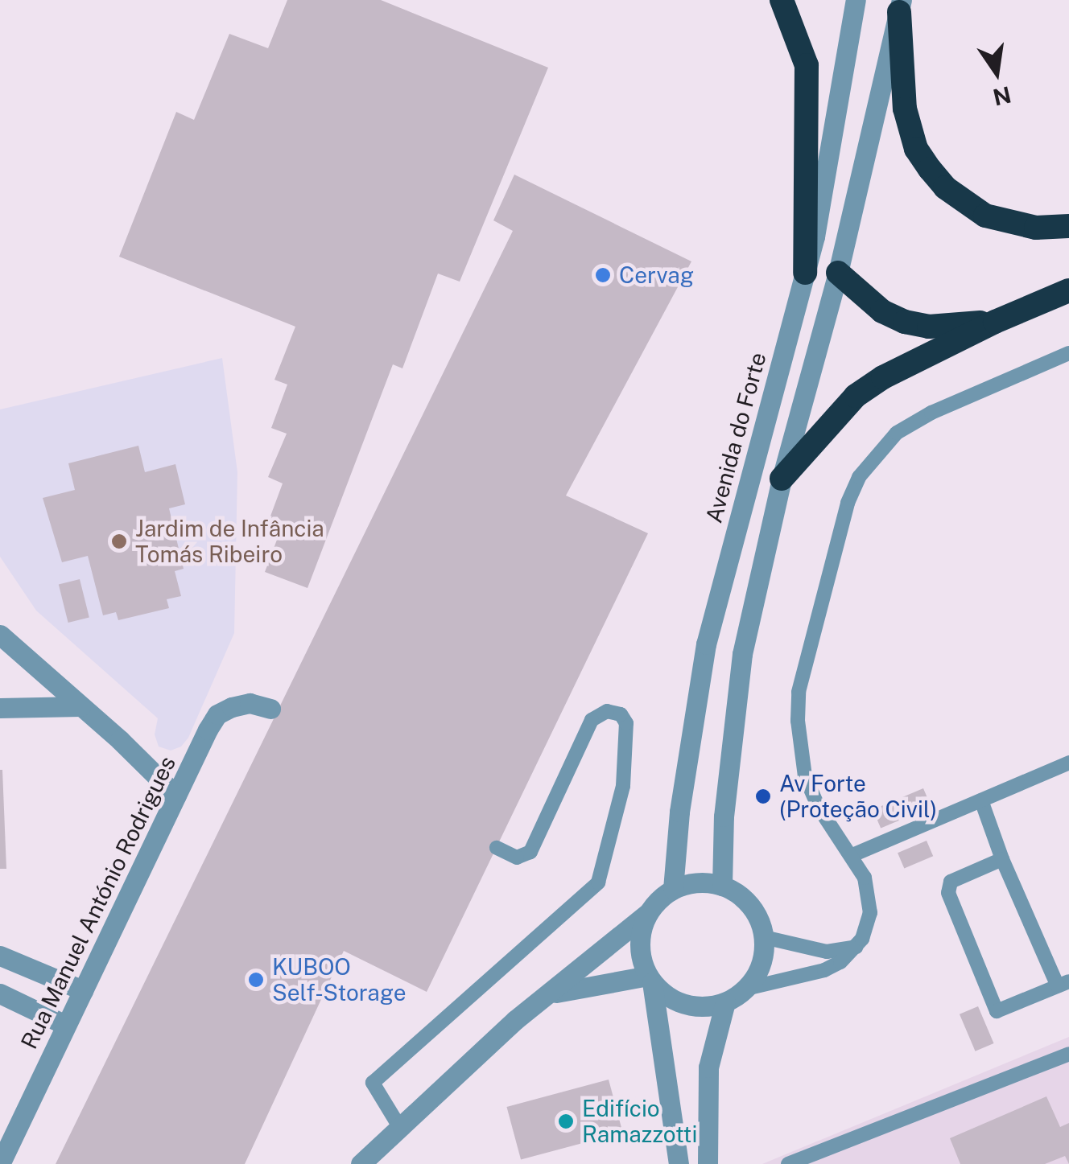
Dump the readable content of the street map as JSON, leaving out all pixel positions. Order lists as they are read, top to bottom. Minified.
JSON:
{"streets":{"street":["Avenida do Forte","Rua Manuel António Rodrigues"]},"places":["Cervag","Jardim de Infância Tomás Ribeiro","Av Forte (Proteção Civil)","KUBOO Self-Storage","Edifício Ramazzotti"],"north":"bottom"}
